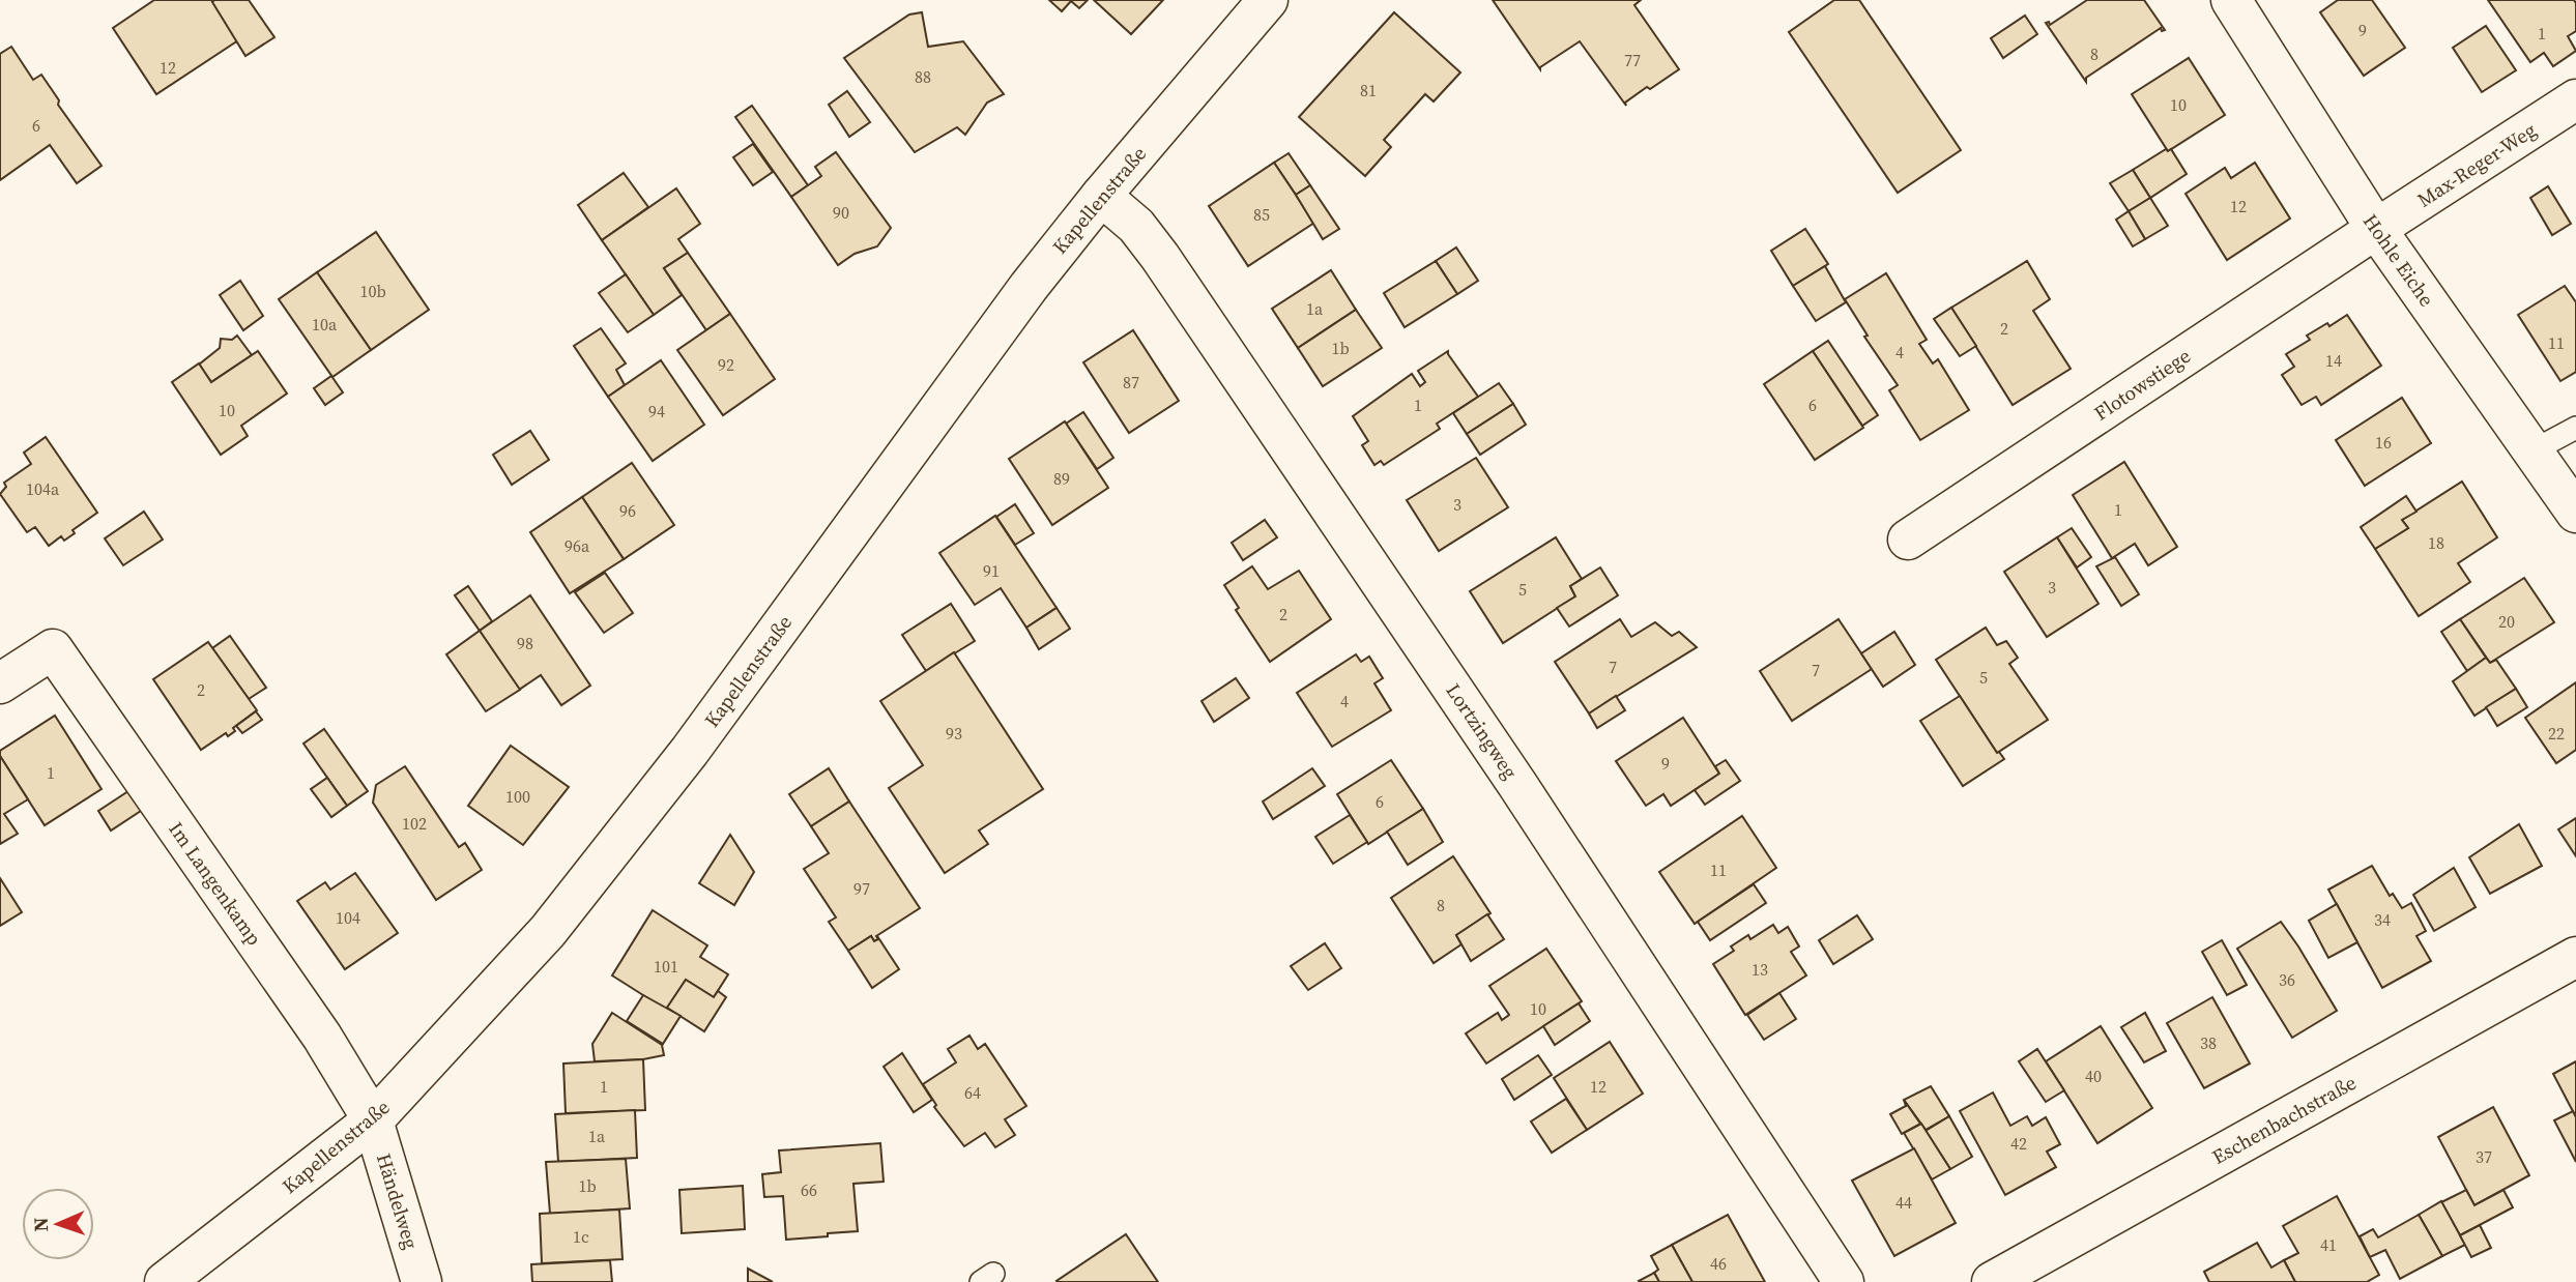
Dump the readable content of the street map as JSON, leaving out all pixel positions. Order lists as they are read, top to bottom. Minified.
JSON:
{"streets":{"street":["Max-Reger-Weg","Kapellenstraße","Hohle Eiche","Flotowstiege","Lortzingweg","Im Langenkamp","Eschenbachstraße","Händelweg"]},"crossings":[["Max-Reger-Weg","Hohle Eiche"],["Max-Reger-Weg","Flotowstiege"],["Kapellenstraße","Lortzingweg"],["Kapellenstraße","Im Langenkamp"],["Kapellenstraße","Händelweg"],["Hohle Eiche","Flotowstiege"],["Im Langenkamp","Händelweg"]],"house_numbers":["9","1","8","77","12","88","81","10","6","12","90","85","10b","1a","10a","2","11","1b","4","14","92","87","1","6","10","94","16","89","104a","3","1","96","18","96a","91","3","5","2","20","98","7","7","5","2","4","93","22","9","1","100","6","102","11","97","8","104","34","101","13","36","10","38","40","1","12","64","1a","42","37","1b","66","44","1c","41","46"],"north":"left"}
